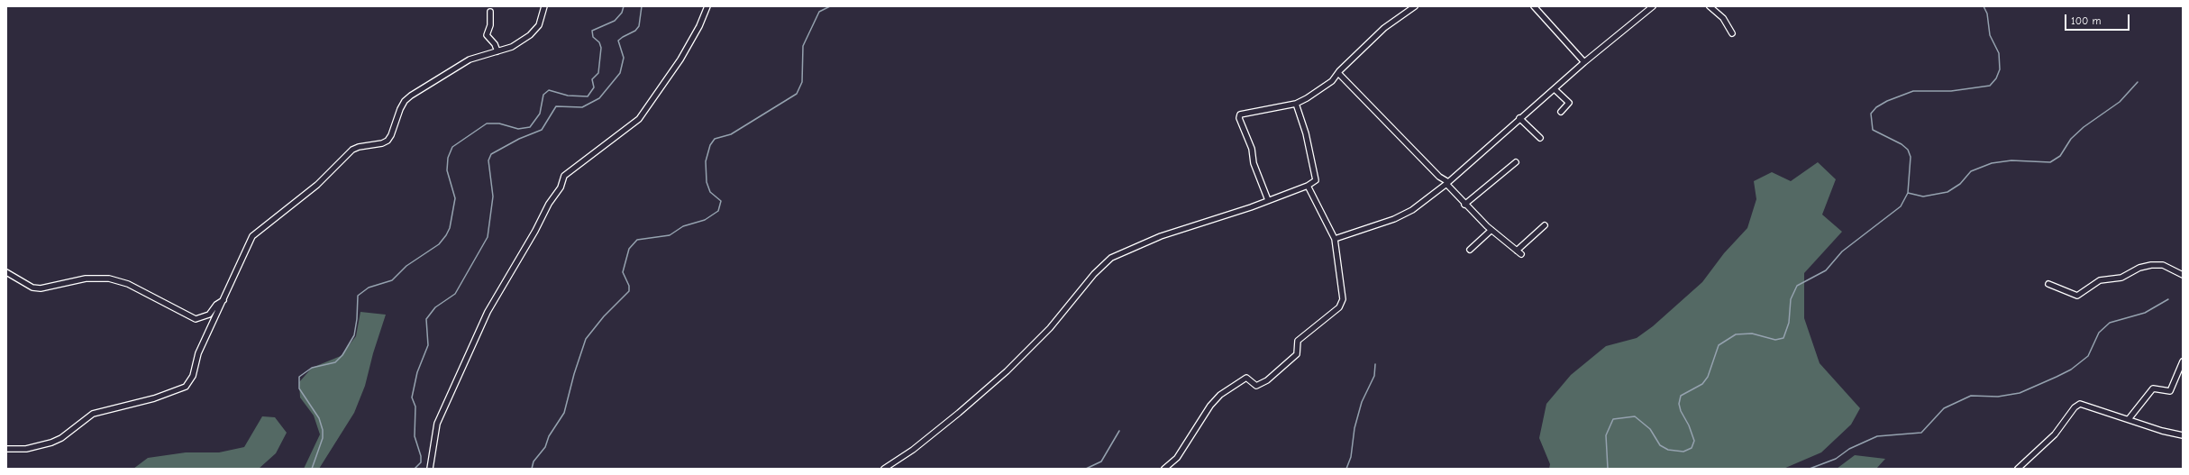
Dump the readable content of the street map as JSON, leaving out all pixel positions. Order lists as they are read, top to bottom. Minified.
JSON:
{"scale_bar":"100 m"}
